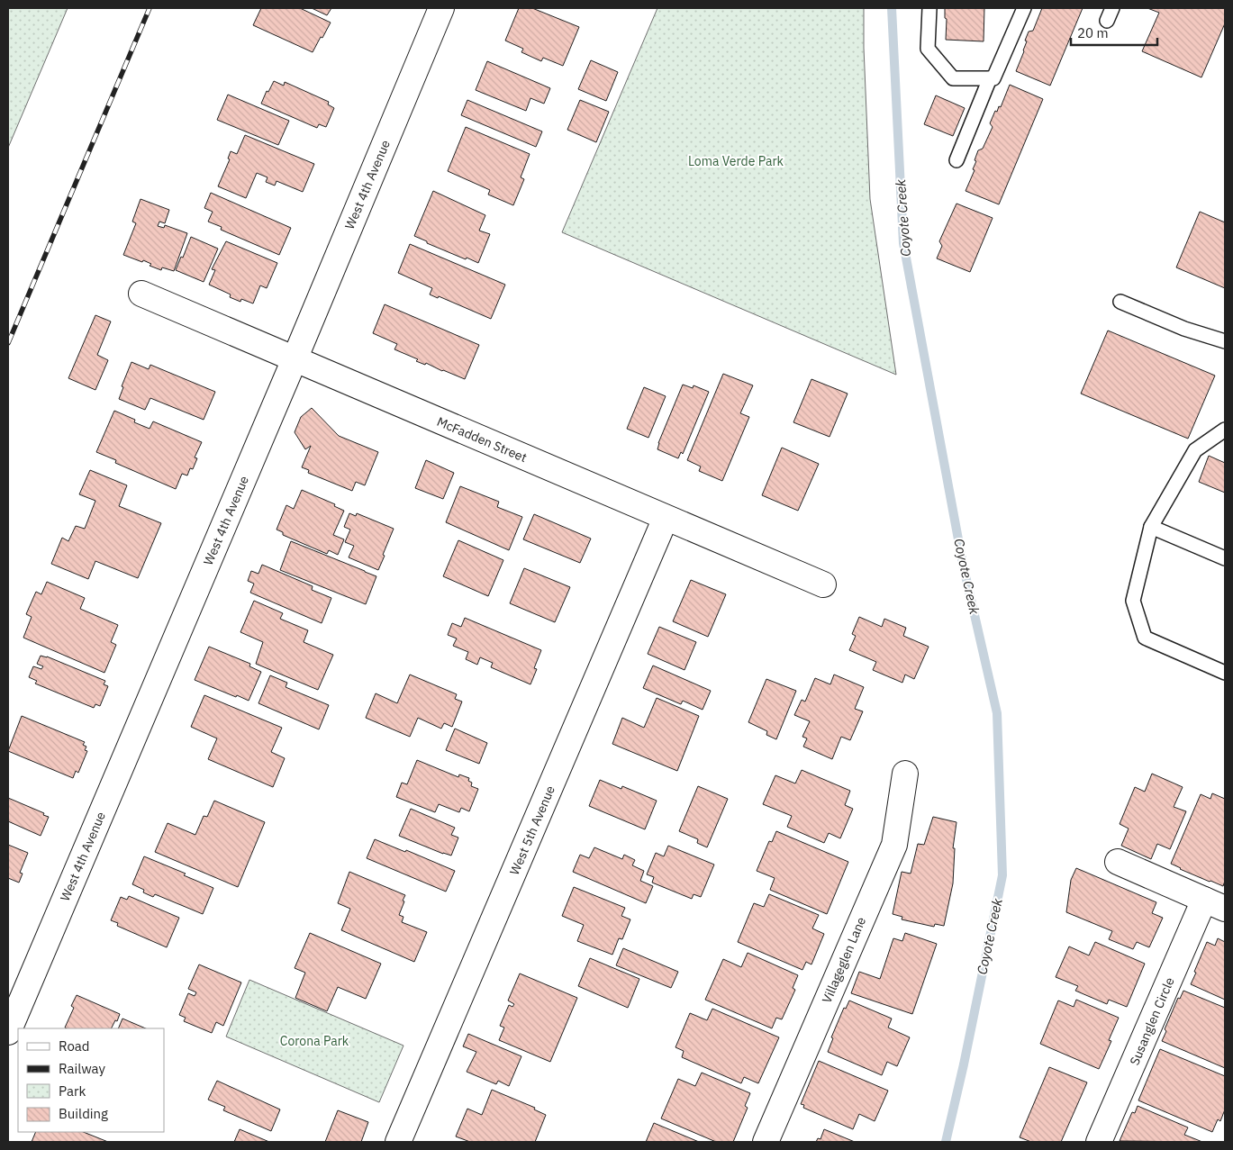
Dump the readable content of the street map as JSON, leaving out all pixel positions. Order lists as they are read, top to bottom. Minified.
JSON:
{"streets":{"street":["West 4th Avenue","McFadden Street","West 5th Avenue","Villageglen Lane","Susanglen Circle"]},"crossings":[["West 4th Avenue","McFadden Street"],["McFadden Street","West 5th Avenue"]],"water":["Coyote Creek"],"parks":["Loma Verde Park","Corona Park"],"legend":["Road","Railway","Park","Building"],"scale_bar":"20 m"}
